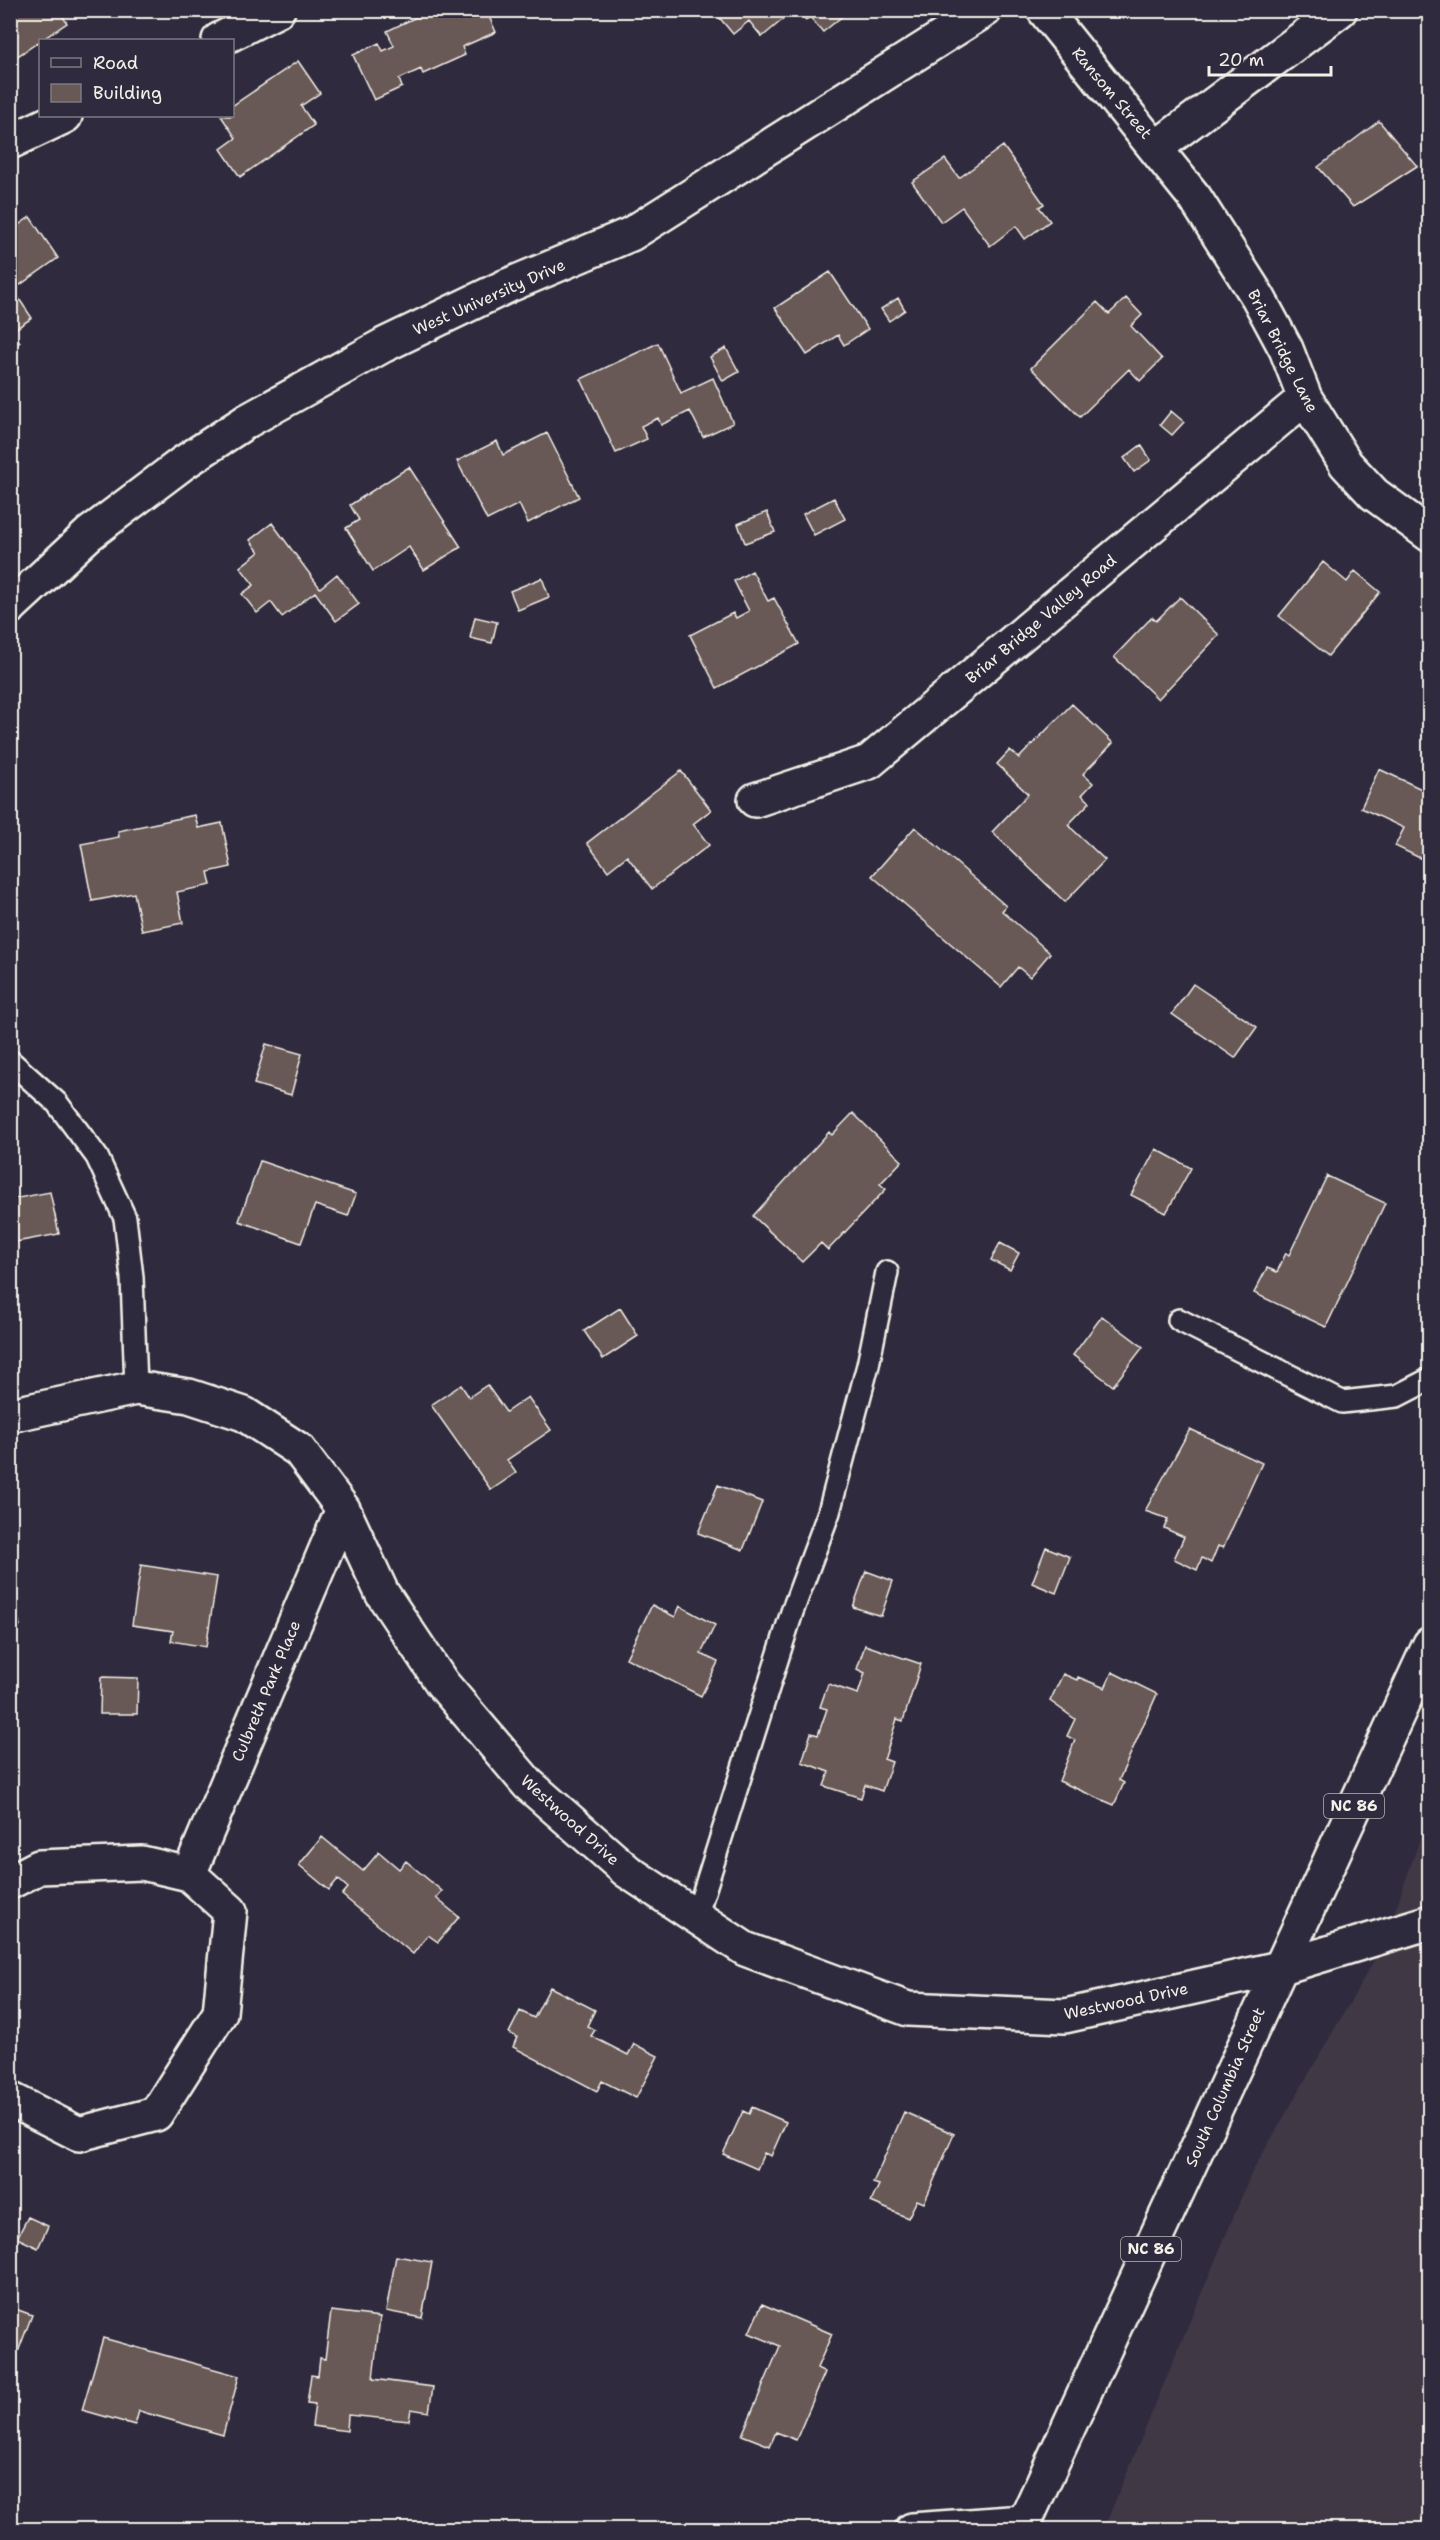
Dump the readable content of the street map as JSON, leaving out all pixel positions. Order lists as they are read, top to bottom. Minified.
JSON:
{"streets":{"street":["Ransom Street","West University Drive","Briar Bridge Lane","Briar Bridge Valley Road","Culbreth Park Place","NC 86","Westwood Drive","South Columbia Street"]},"crossings":[["Ransom Street","Briar Bridge Lane"],["Briar Bridge Lane","Briar Bridge Valley Road"],["Culbreth Park Place","Westwood Drive"],["Westwood Drive","South Columbia Street"]],"legend":["Road","Building"],"scale_bar":"20 m"}
